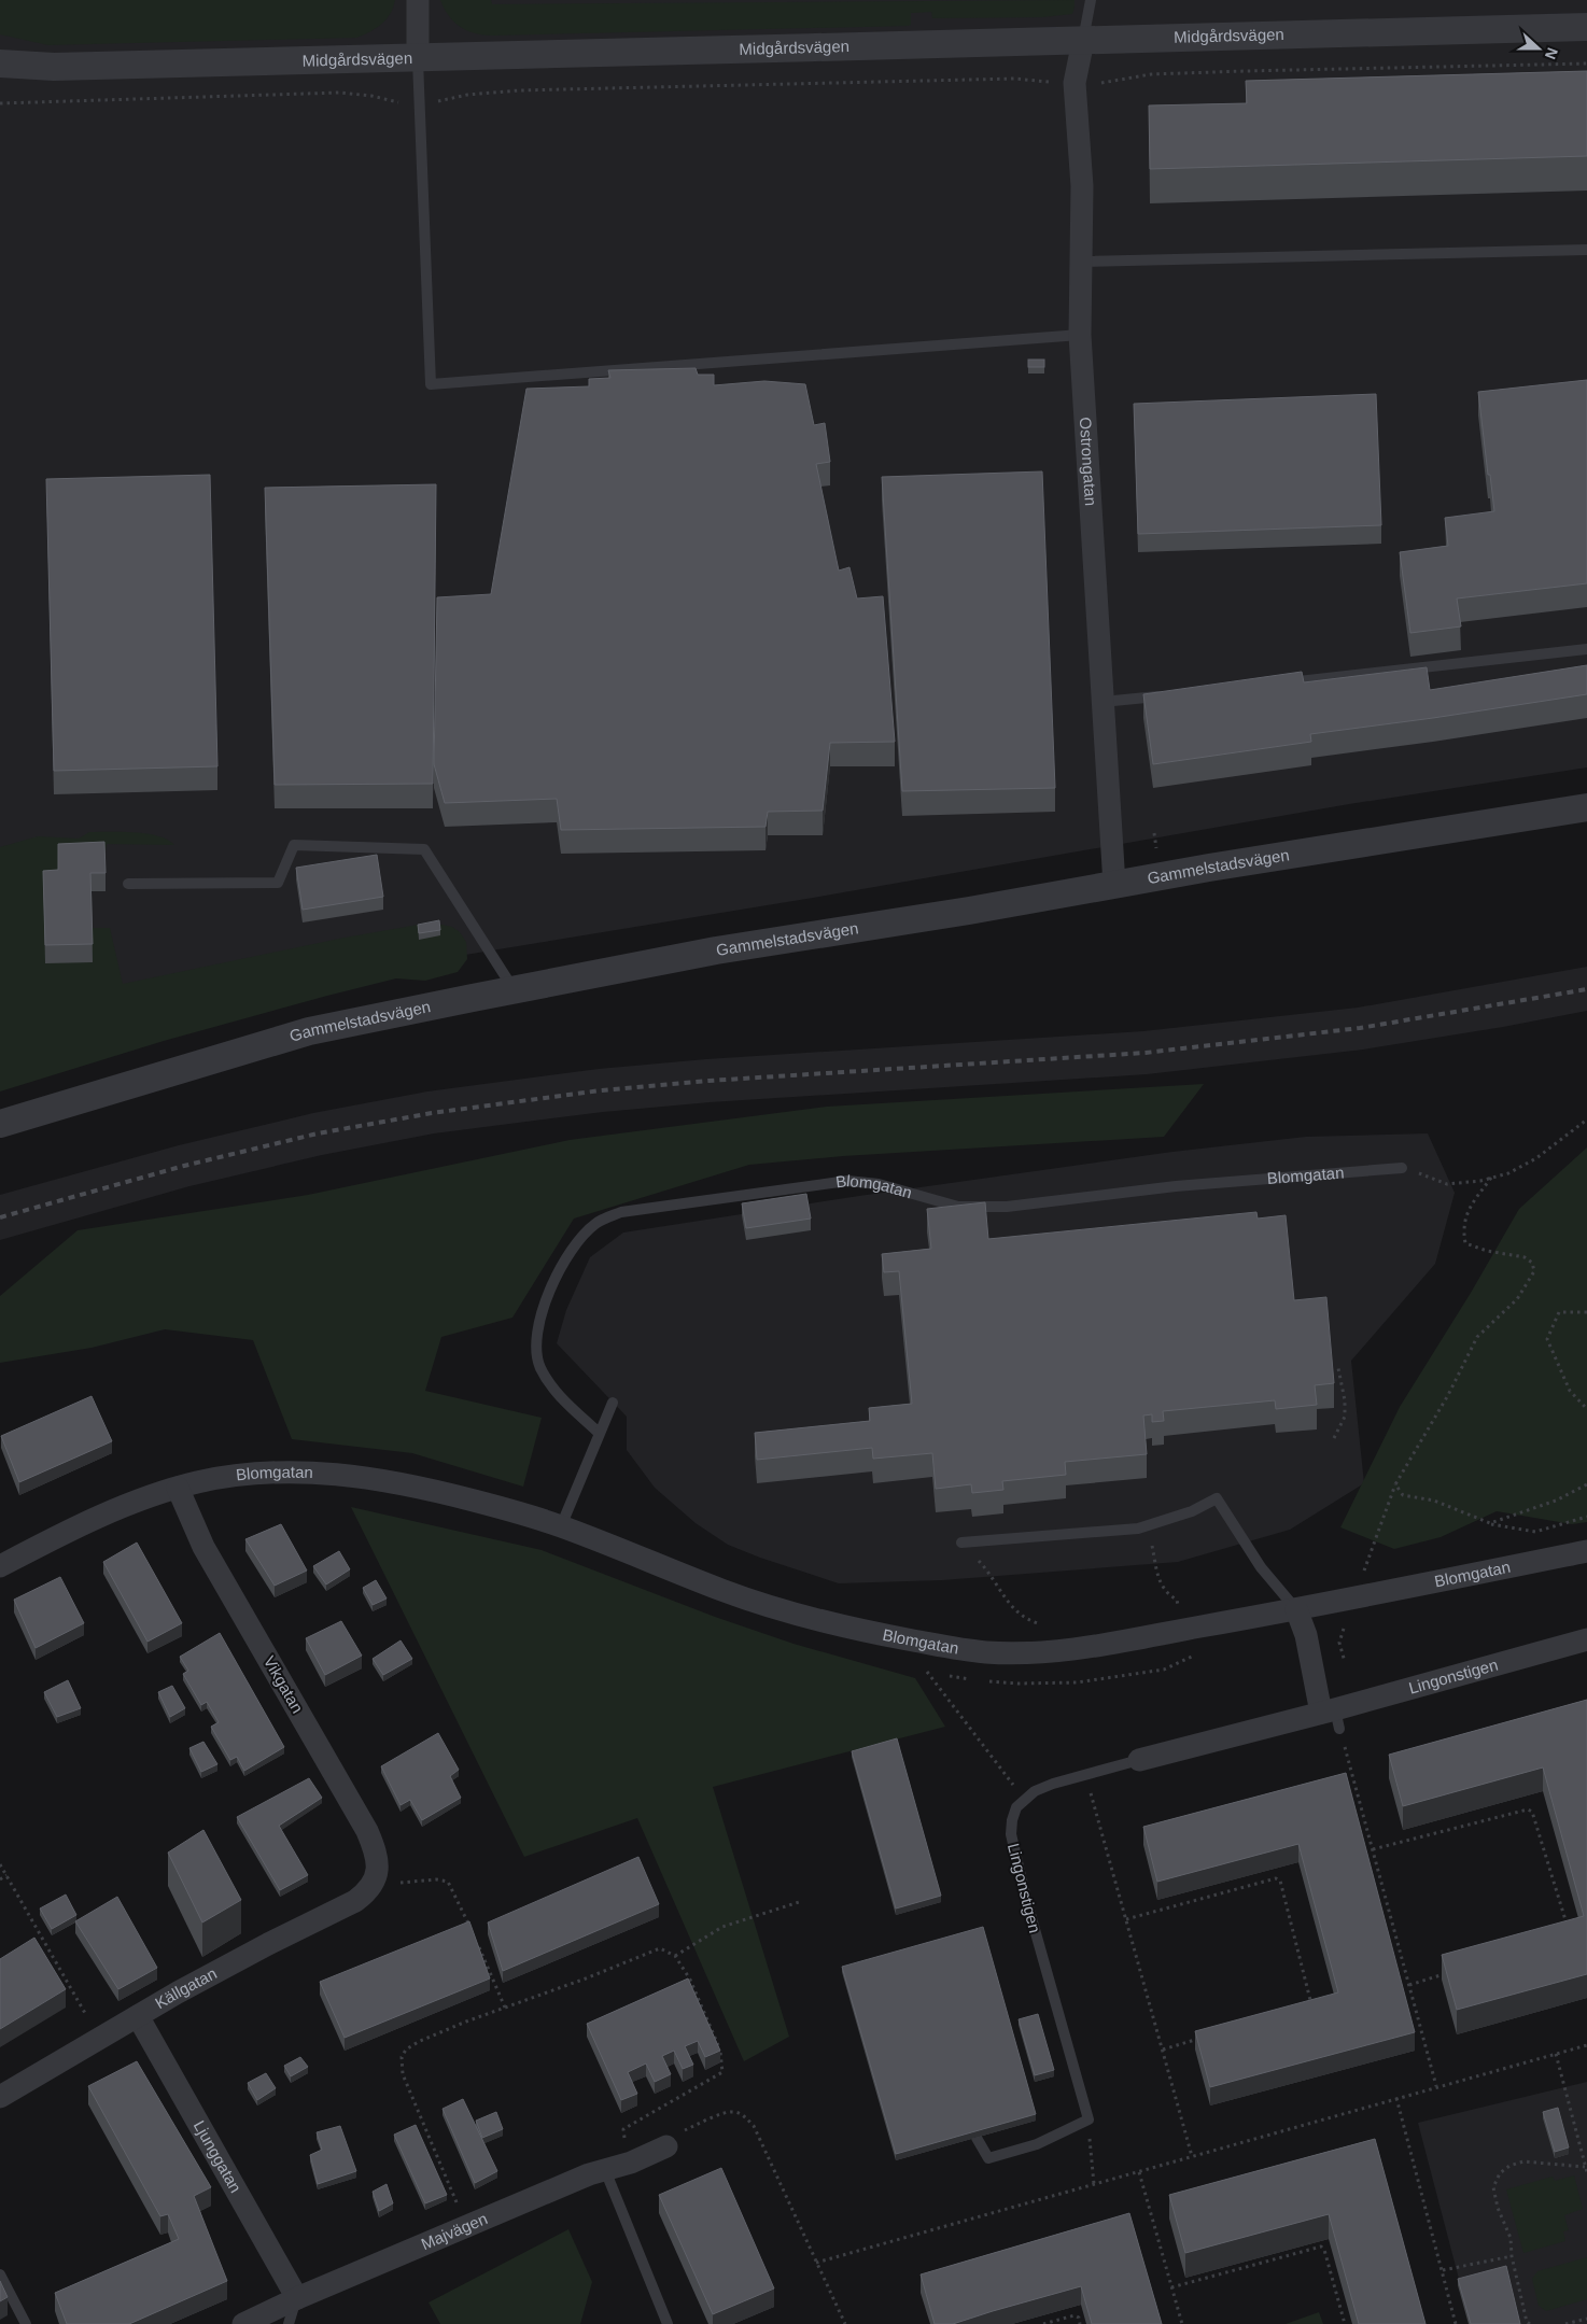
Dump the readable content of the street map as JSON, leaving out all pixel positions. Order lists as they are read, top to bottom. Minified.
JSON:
{"streets":{"street":["Midgårdsvägen","Ostrongatan","Gammelstadsvägen","Blomgatan","Lingonstigen","Vikgatan","Källgatan","Ljunggatan","Majvägen"]},"crossings":[["Midgårdsvägen","Ostrongatan"],["Ostrongatan","Gammelstadsvägen"],["Blomgatan","Vikgatan"],["Vikgatan","Källgatan"],["Källgatan","Ljunggatan"],["Ljunggatan","Majvägen"]],"north":"right"}
